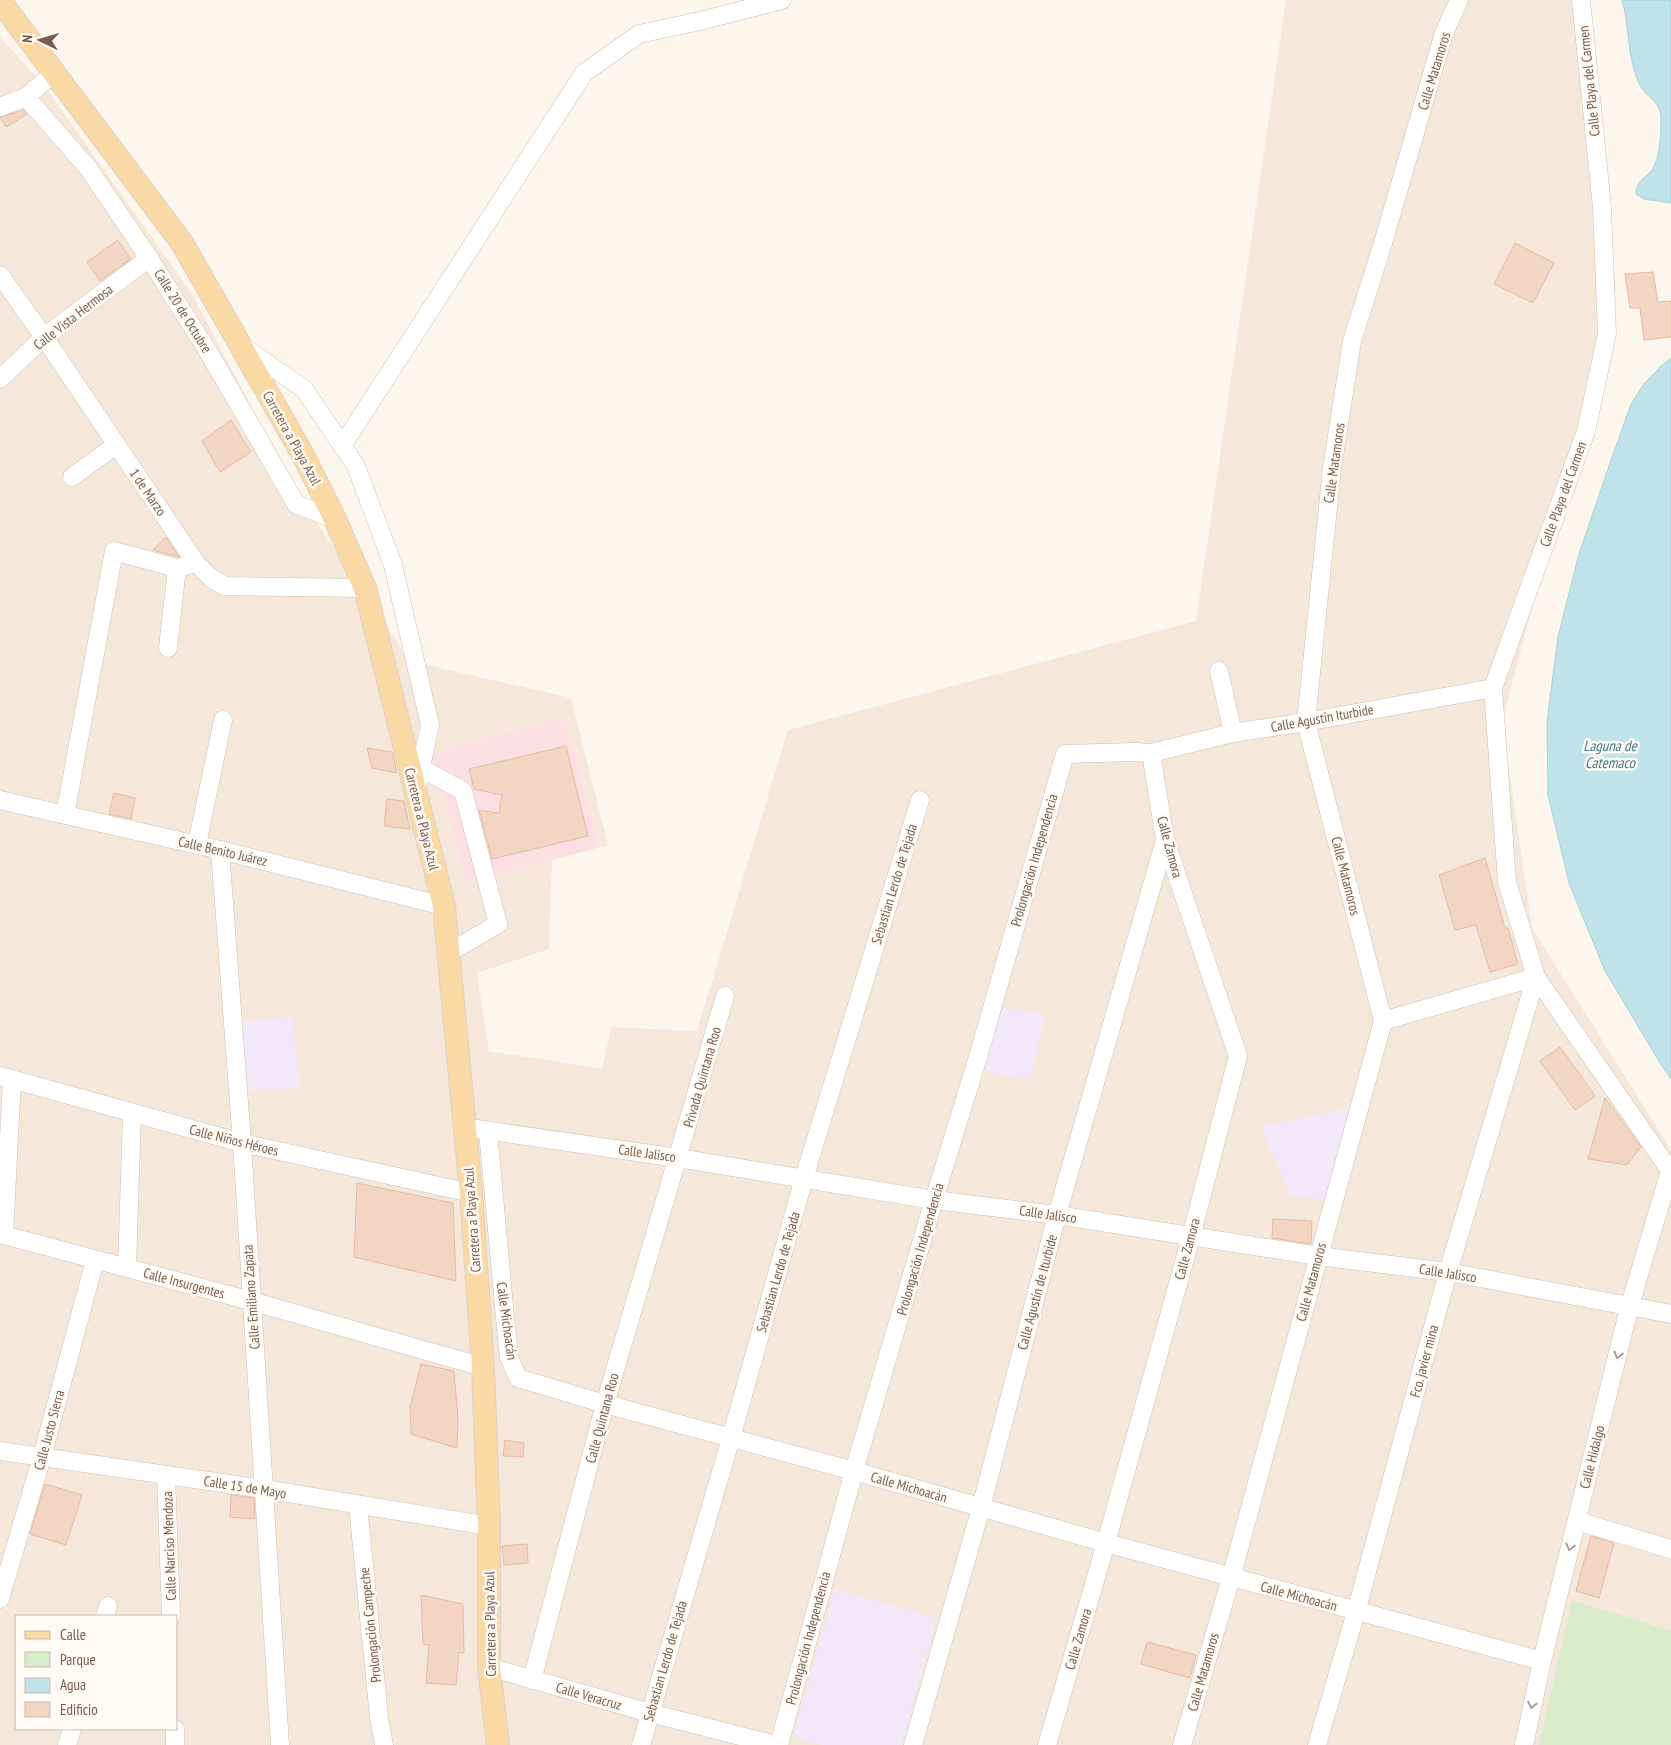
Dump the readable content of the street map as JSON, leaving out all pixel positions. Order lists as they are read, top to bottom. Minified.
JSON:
{"streets":{"main road":["Carretera a Playa Azul"],"street":["Calle Matamoros","Calle Playa del Carmen","Calle 20 de Octubre","Calle Vista Hermosa","1 de Marzo","Calle Agustín Iturbide","Calle Zamora","Calle Benito Juárez","Prolongación Independencia","Sebastian Lerdo de Tejada","Privada Quintana Roo","Calle Niños Héroes","Calle Jalisco","Calle Insurgentes","Calle Agustín de Iturbide","Calle Emiliano Zapata","Calle Michoacán","Fco. javier mina","Calle Quintana Roo","Calle Justo Sierra","Calle Hidalgo","Calle 15 de Mayo","Calle Narciso Mendoza","Prolongación Campeche","Calle Veracruz"]},"crossings":[["Calle Matamoros","Calle Agustín Iturbide"],["Calle Matamoros","Calle Jalisco"],["Calle Matamoros","Calle Michoacán"],["Calle Playa del Carmen","Calle Agustín Iturbide"],["Calle Playa del Carmen","Fco. javier mina"],["Calle Playa del Carmen","Calle Hidalgo"],["Calle 20 de Octubre","Calle Vista Hermosa"],["Calle 20 de Octubre","Carretera a Playa Azul"],["Calle Vista Hermosa","1 de Marzo"],["Carretera a Playa Azul","1 de Marzo"],["Carretera a Playa Azul","Calle Benito Juárez"],["Carretera a Playa Azul","Calle Niños Héroes"],["Carretera a Playa Azul","Calle Jalisco"],["Carretera a Playa Azul","Calle Insurgentes"],["Carretera a Playa Azul","Calle 15 de Mayo"],["Carretera a Playa Azul","Calle Veracruz"],["Calle Agustín Iturbide","Calle Zamora"],["Calle Agustín Iturbide","Prolongación Independencia"],["Calle Zamora","Calle Jalisco"],["Calle Zamora","Calle Agustín de Iturbide"],["Calle Zamora","Calle Michoacán"],["Calle Benito Juárez","Calle Emiliano Zapata"],["Prolongación Independencia","Calle Jalisco"],["Prolongación Independencia","Calle Michoacán"],["Prolongación Independencia","Calle Veracruz"],["Sebastian Lerdo de Tejada","Calle Jalisco"],["Sebastian Lerdo de Tejada","Calle Michoacán"],["Sebastian Lerdo de Tejada","Calle Veracruz"],["Privada Quintana Roo","Calle Jalisco"],["Privada Quintana Roo","Calle Quintana Roo"],["Calle Niños Héroes","Calle Emiliano Zapata"],["Calle Jalisco","Calle Agustín de Iturbide"],["Calle Jalisco","Calle Michoacán"],["Calle Jalisco","Fco. javier mina"],["Calle Jalisco","Calle Quintana Roo"],["Calle Jalisco","Calle Hidalgo"],["Calle Insurgentes","Calle Emiliano Zapata"],["Calle Insurgentes","Calle Justo Sierra"],["Calle Agustín de Iturbide","Calle Michoacán"],["Calle Emiliano Zapata","Calle 15 de Mayo"],["Calle Michoacán","Fco. javier mina"],["Calle Michoacán","Calle Quintana Roo"],["Calle Michoacán","Calle Hidalgo"],["Calle Quintana Roo","Calle Veracruz"],["Calle Justo Sierra","Calle 15 de Mayo"],["Calle 15 de Mayo","Calle Narciso Mendoza"],["Calle 15 de Mayo","Prolongación Campeche"]],"one_way":["Calle Hidalgo"],"water":["Laguna de Catemaco"],"legend":["Calle","Parque","Agua","Edificio"],"north":"left"}
